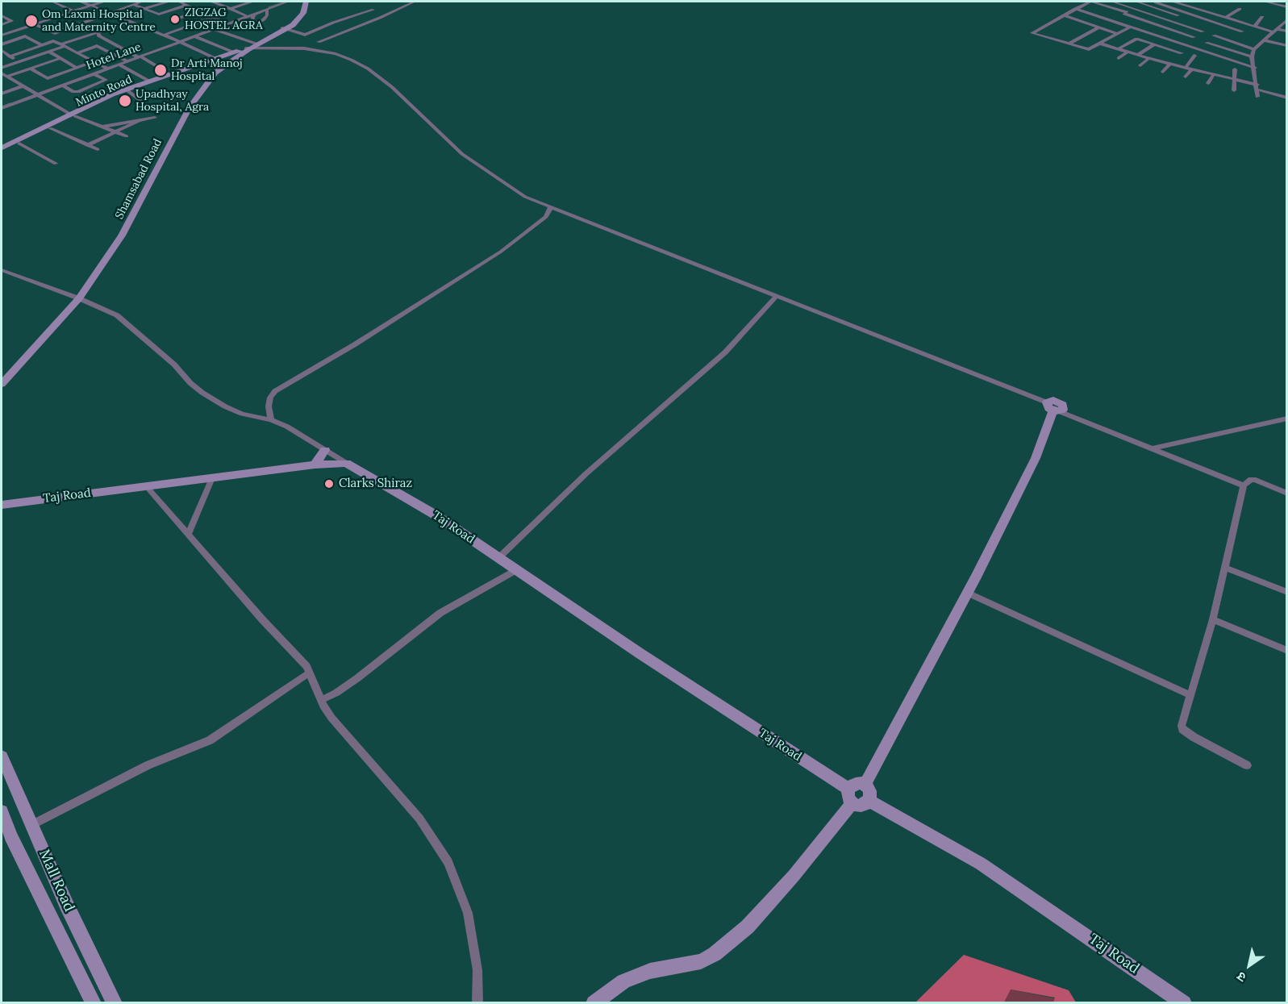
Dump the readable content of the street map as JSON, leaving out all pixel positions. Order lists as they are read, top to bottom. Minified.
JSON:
{"streets":{"main road":["Minto Road","Shamsabad Road","Taj Road","Mall Road"],"street":["Hotel Lane"]},"crossings":[["Minto Road","Shamsabad Road"]],"places":["ZIGZAG HOSTEL AGRA","Om Laxmi Hospital and Maternity Centre","Dr Arti Manoj Hospital","Upadhyay Hospital, Agra","Clarks Shiraz"],"north":"bottom left"}
